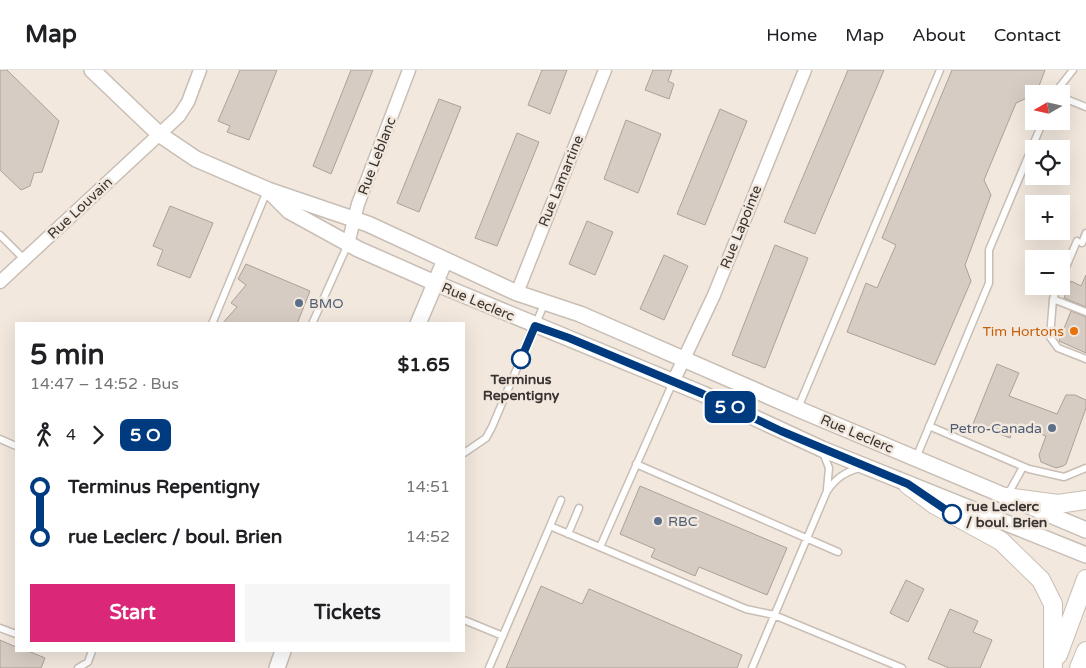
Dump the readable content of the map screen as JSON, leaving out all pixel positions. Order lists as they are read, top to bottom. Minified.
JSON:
{"streets":{"street":["Rue Leblanc","Rue Lamartine","Rue Louvain","Rue Lapointe","Rue Leclerc"]},"crossings":[["Rue Leblanc","Rue Leclerc"],["Rue Lamartine","Rue Leclerc"],["Rue Louvain","Rue Leclerc"],["Rue Lapointe","Rue Leclerc"]],"places":["BMO","Tim Hortons","Terminus Repentigny","Petro-Canada","rue Leclerc / boul. Brien","RBC"],"north":"left","page":{"header":"Map","nav":["Home","Map","About","Contact"],"on_map":"5 O","map_buttons":["+","−"],"heading":["5 min","14:47 – 14:52 · Bus","$1.65"],"legs":["4","5 O"],"list":[{"name":"Terminus Repentigny","value":"14:51"},{"name":"rue Leclerc / boul. Brien","value":"14:52"}],"buttons":["Start","Tickets"]}}
